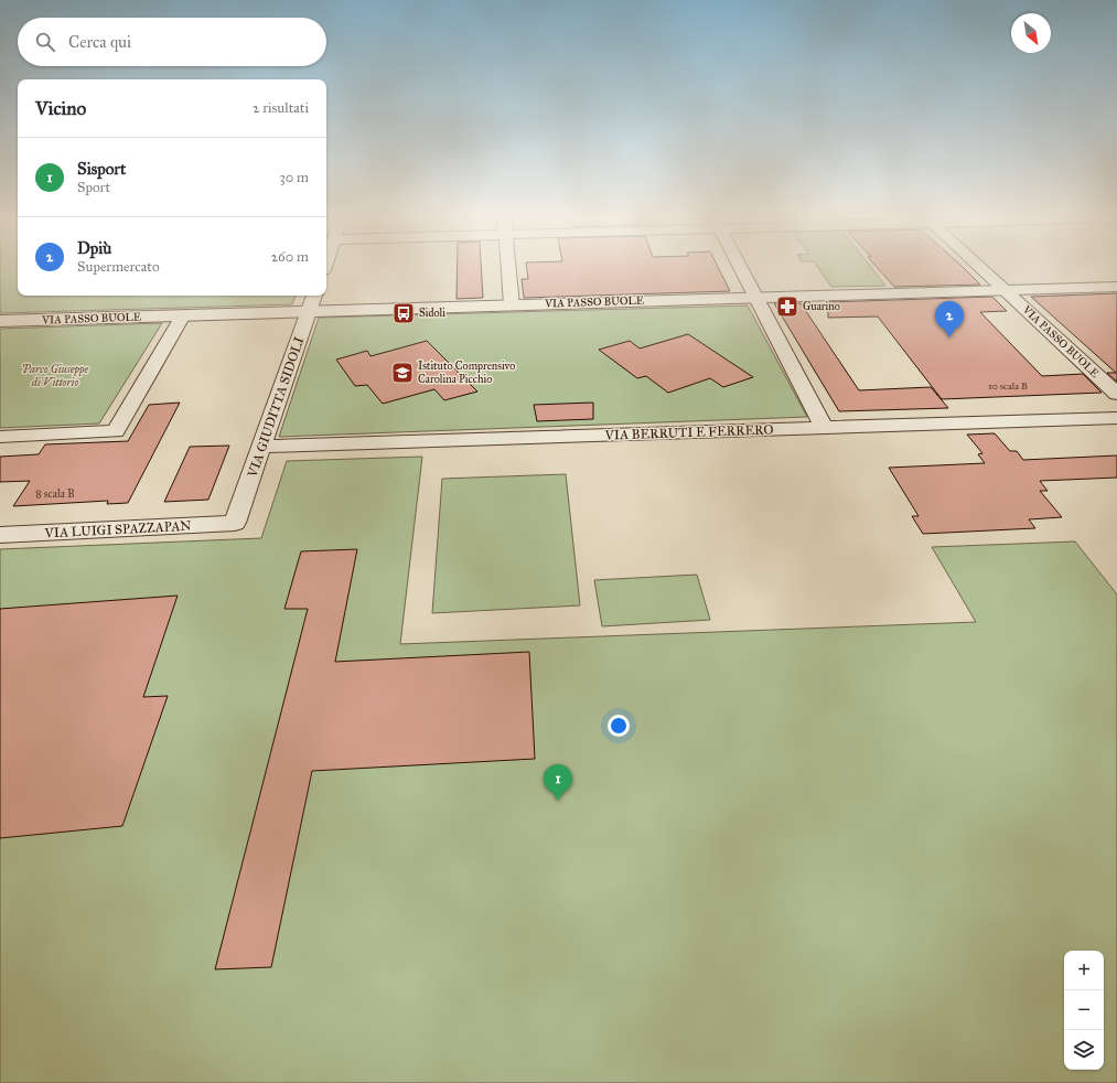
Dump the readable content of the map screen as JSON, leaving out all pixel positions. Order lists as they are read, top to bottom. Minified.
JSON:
{"streets":{"street":["VIA PASSO BUOLE","VIA GIUDITTA SIDOLI","VIA BERRUTI E FERRERO","VIA LUIGI SPAZZAPAN"]},"crossings":[["VIA PASSO BUOLE","VIA GIUDITTA SIDOLI"],["VIA GIUDITTA SIDOLI","VIA BERRUTI E FERRERO"],["VIA GIUDITTA SIDOLI","VIA LUIGI SPAZZAPAN"]],"parks":["Parco Giuseppe di Vittorio"],"places":{"pharmacy":["Guarino"],"bus stop":["Sidoli"],"school or university":["Istituto Comprensivo Carolina Picchio"]},"house_numbers":["10 scala B","8 scala B"],"north":"bottom right","page":{"search":"Cerca qui","heading":["Vicino","2 risultati"],"list":[{"mark":"1","name":"Sisport","note":"Sport","value":"30 m"},{"mark":"2","name":"Dpiù","note":"Supermercato","value":"260 m"}],"pins":["2","1"],"map_buttons":["+","−"]}}
